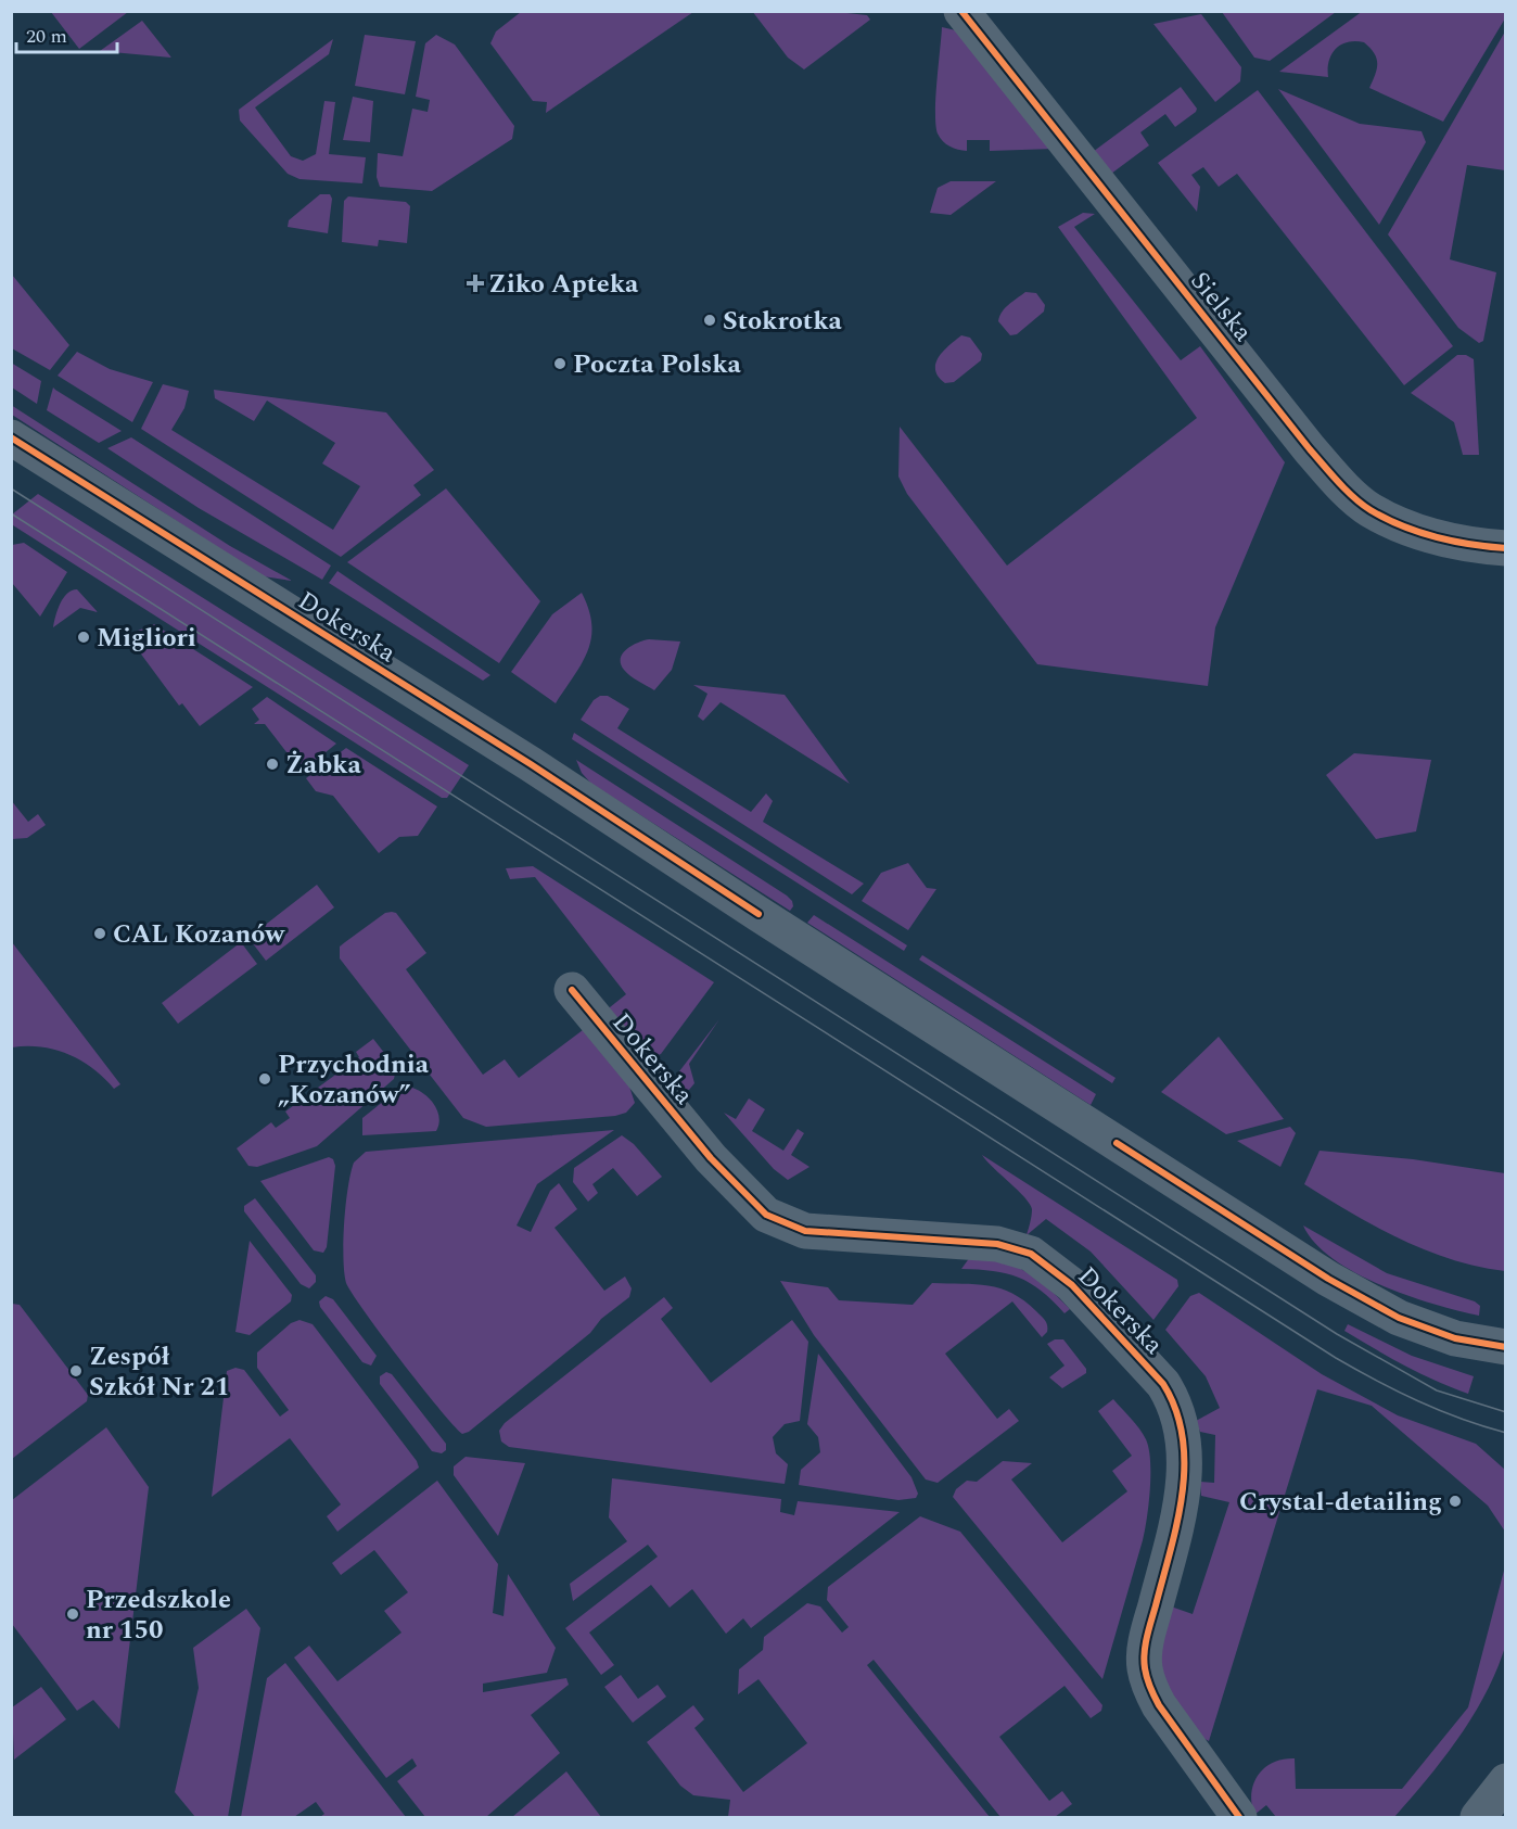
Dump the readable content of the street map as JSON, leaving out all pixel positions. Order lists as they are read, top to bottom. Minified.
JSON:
{"streets":{"street":["Sielska","Dokerska"]},"places":{"health":["Ziko Apteka"],"other":["Stokrotka","Poczta Polska","Migliori","Żabka","CAL Kozanów","Przychodnia „Kozanów”","Zespół Szkół Nr 21","Crystal-detailing","Przedszkole nr 150"]},"scale_bar":"20 m"}
